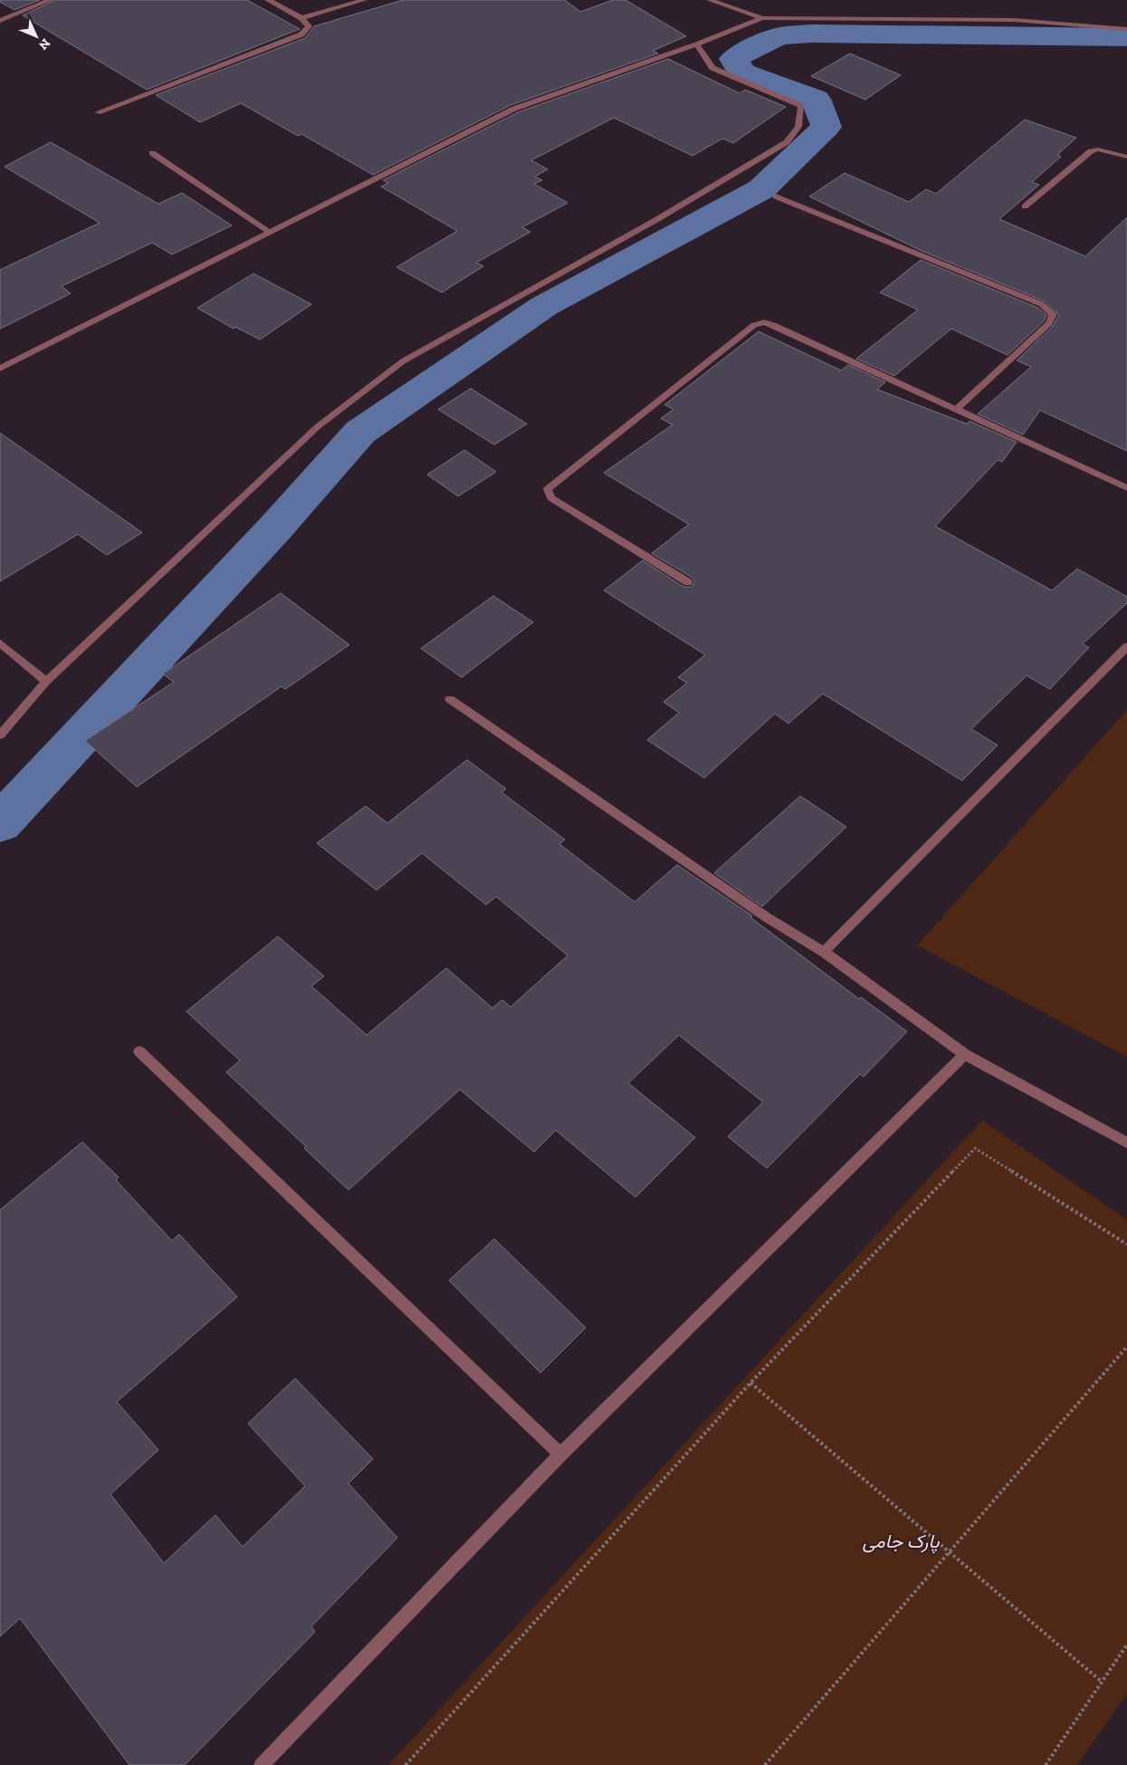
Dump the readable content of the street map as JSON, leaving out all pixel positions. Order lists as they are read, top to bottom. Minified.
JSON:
{"parks":["پارک جامی"],"north":"bottom right"}
